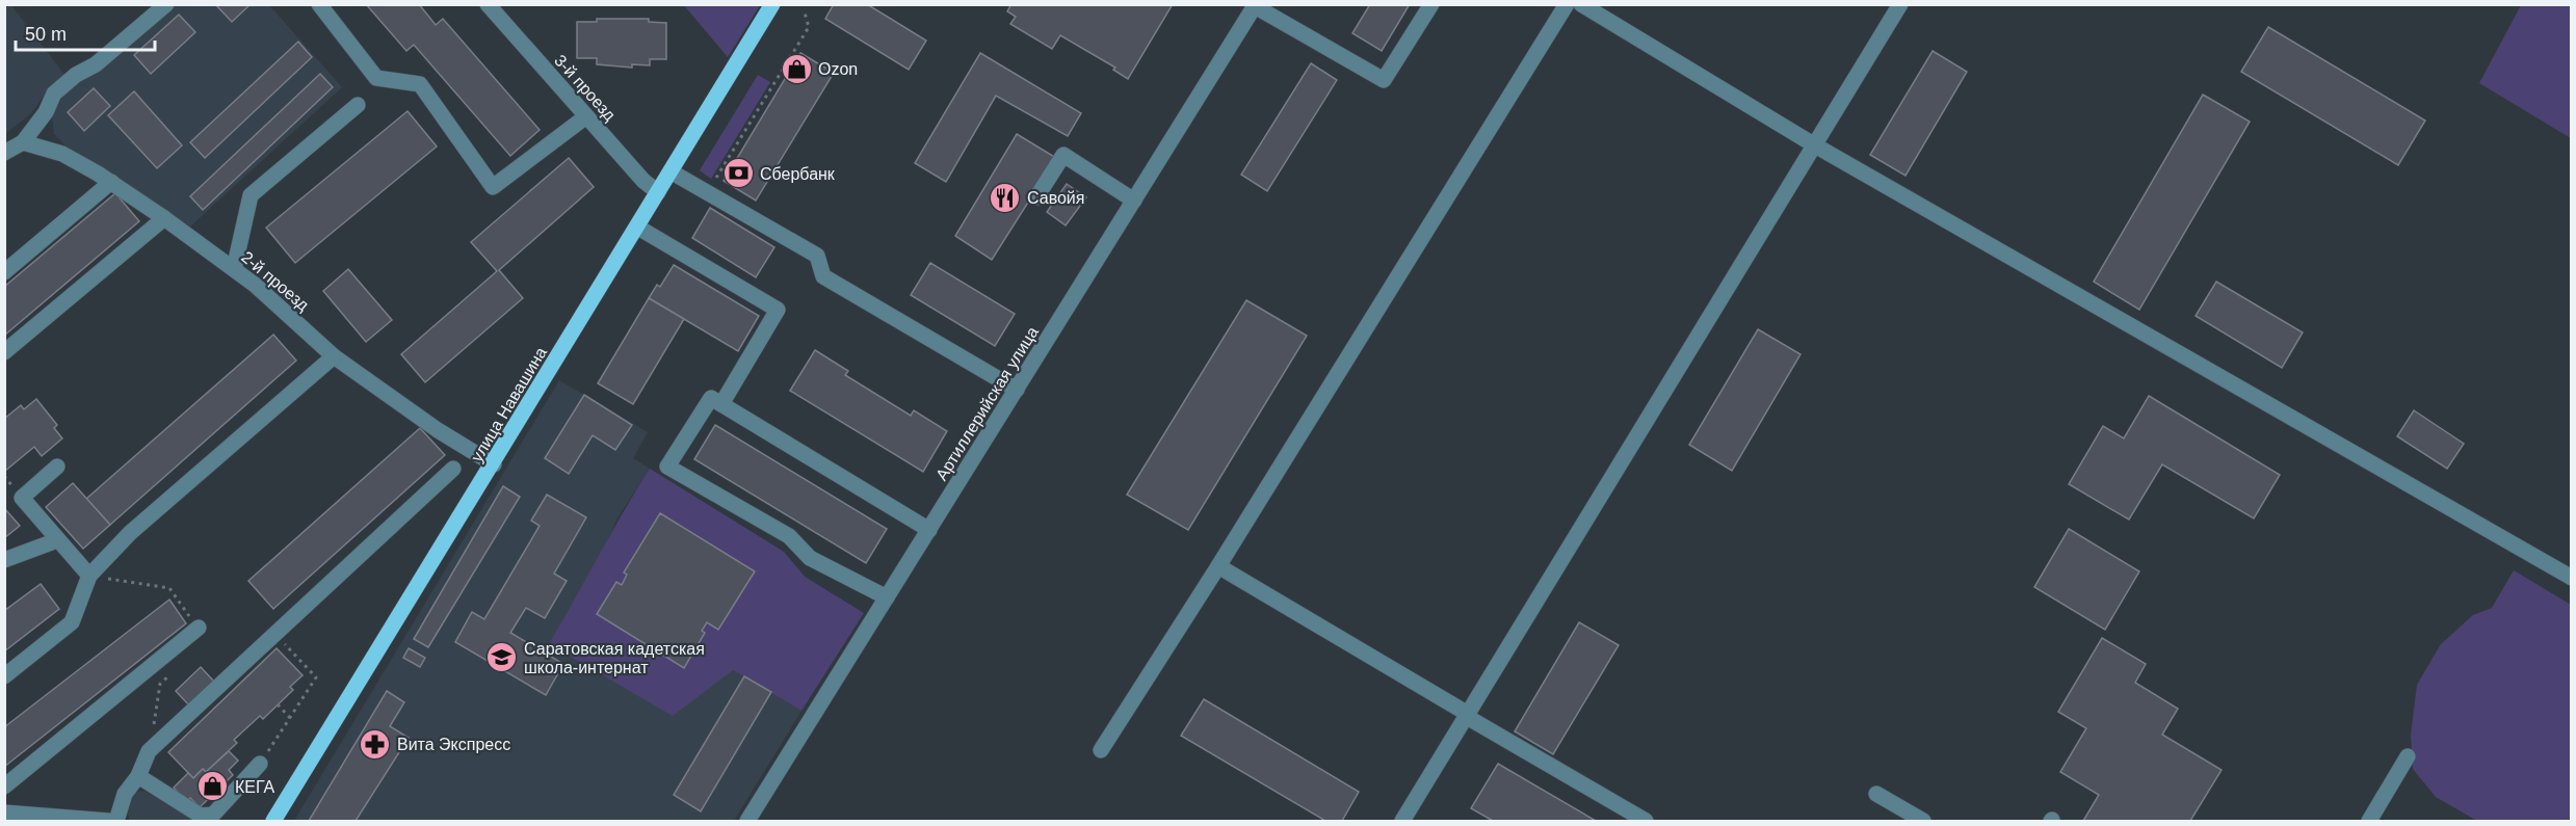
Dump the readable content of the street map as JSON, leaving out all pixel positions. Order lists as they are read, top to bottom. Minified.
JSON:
{"streets":{"main road":["улица Навашина"],"street":["3-й проезд","2-й проезд","Артиллерийская улица"]},"crossings":[["3-й проезд","улица Навашина"],["2-й проезд","улица Навашина"]],"places":{"shop":["Ozon","КЕГА"],"bank":["Сбербанк"],"restaurant":["Савойя"],"school or university":["Саратовская кадетская школа-интернат"],"pharmacy":["Вита Экспресс"]},"scale_bar":"50 m"}
